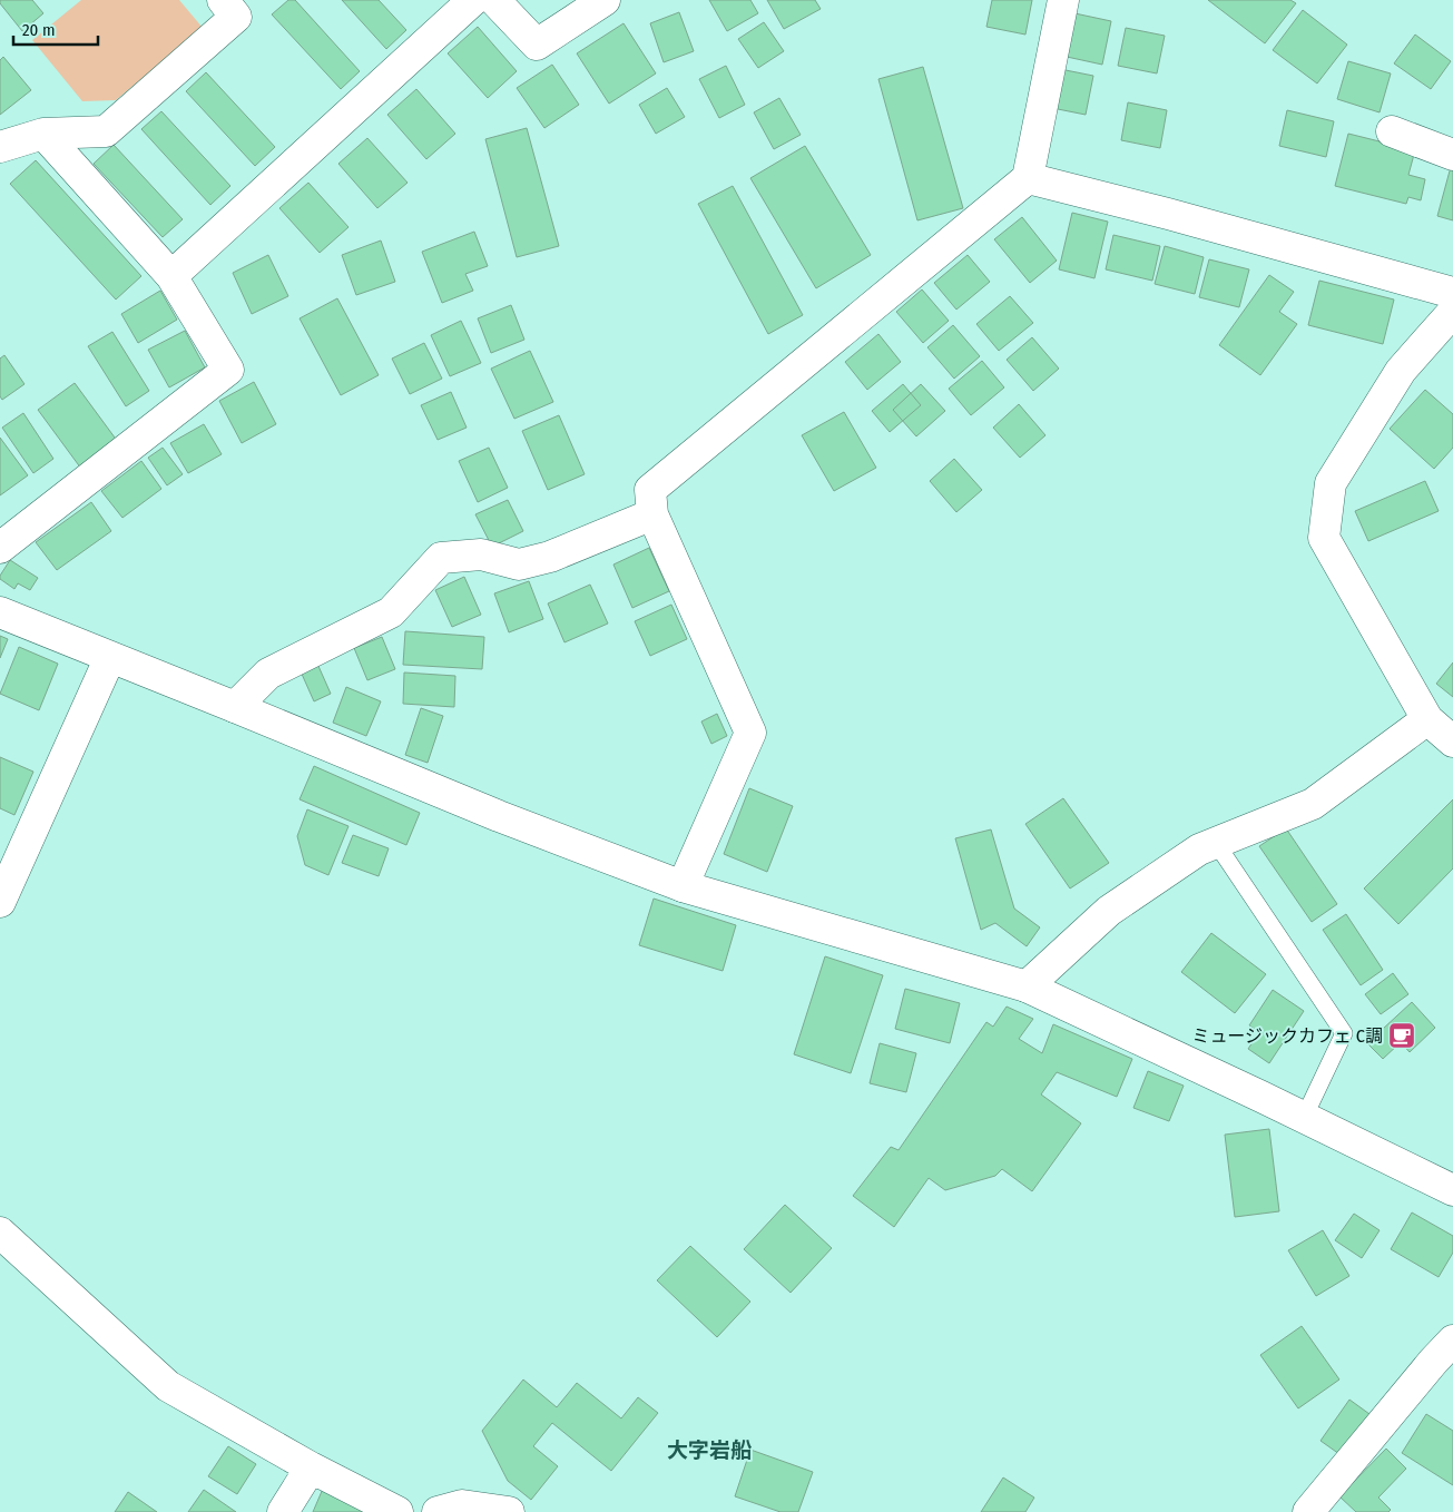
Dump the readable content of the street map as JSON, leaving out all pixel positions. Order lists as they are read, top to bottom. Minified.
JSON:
{"districts":["大字岩船"],"places":{"cafe":["ミュージックカフェ C調"]},"scale_bar":"20 m"}
